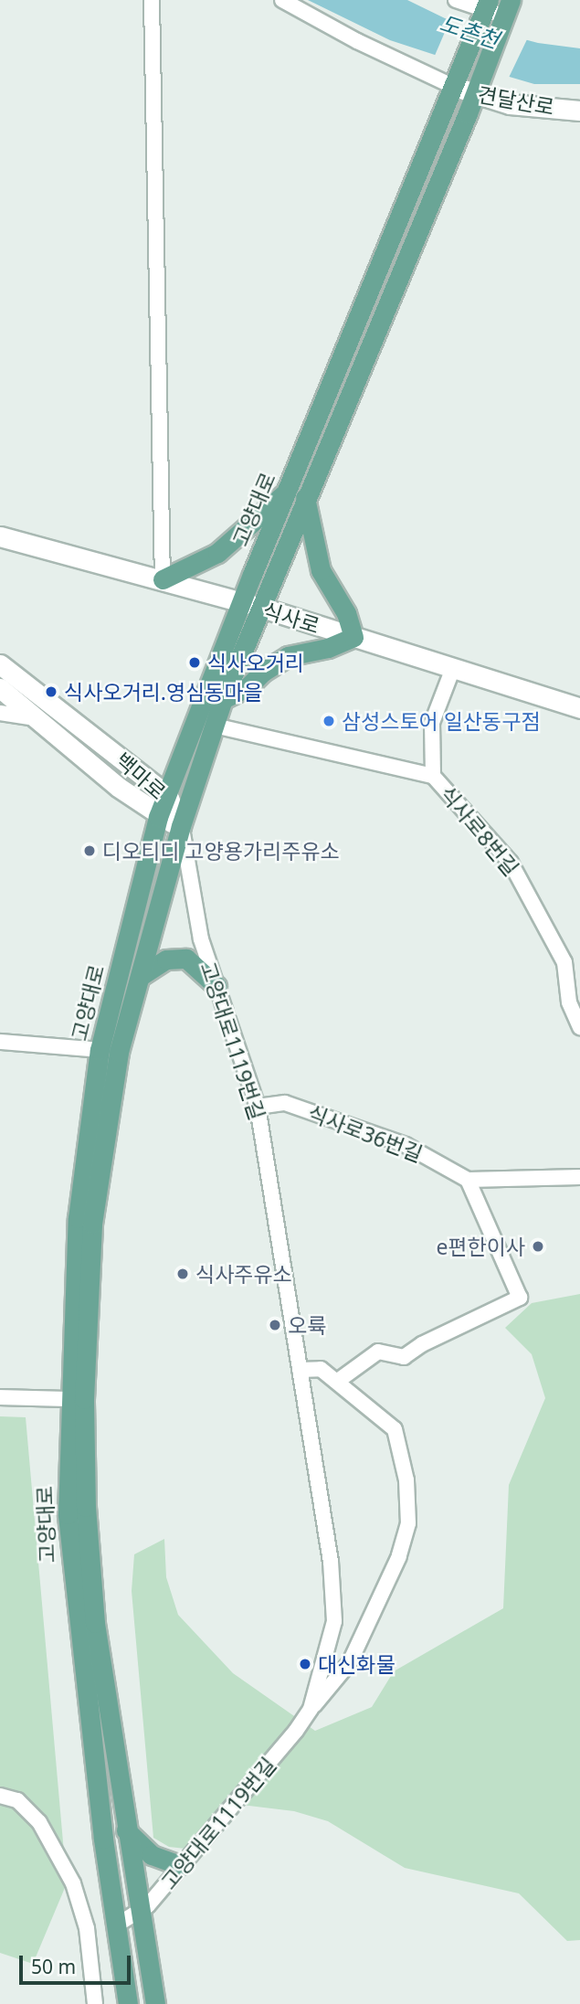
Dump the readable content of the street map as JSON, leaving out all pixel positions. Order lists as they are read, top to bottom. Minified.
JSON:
{"streets":{"main road":["고양대로"],"street":["견달산로","식사로","백마로","식사로8번길","고양대로1119번길","식사로36번길"]},"crossings":[["견달산로","고양대로"],["고양대로","식사로"],["고양대로","백마로"],["고양대로","식사로8번길"],["고양대로","고양대로1119번길"],["식사로","식사로8번길"],["백마로","고양대로1119번길"],["고양대로1119번길","식사로36번길"]],"water":["도촌천"],"places":["식사오거리","식사오거리.영심동마을","삼성스토어 일산동구점","디오티디 고양용가리주유소","e편한이사","식사주유소","오륙","대신화물"],"scale_bar":"50 m"}
